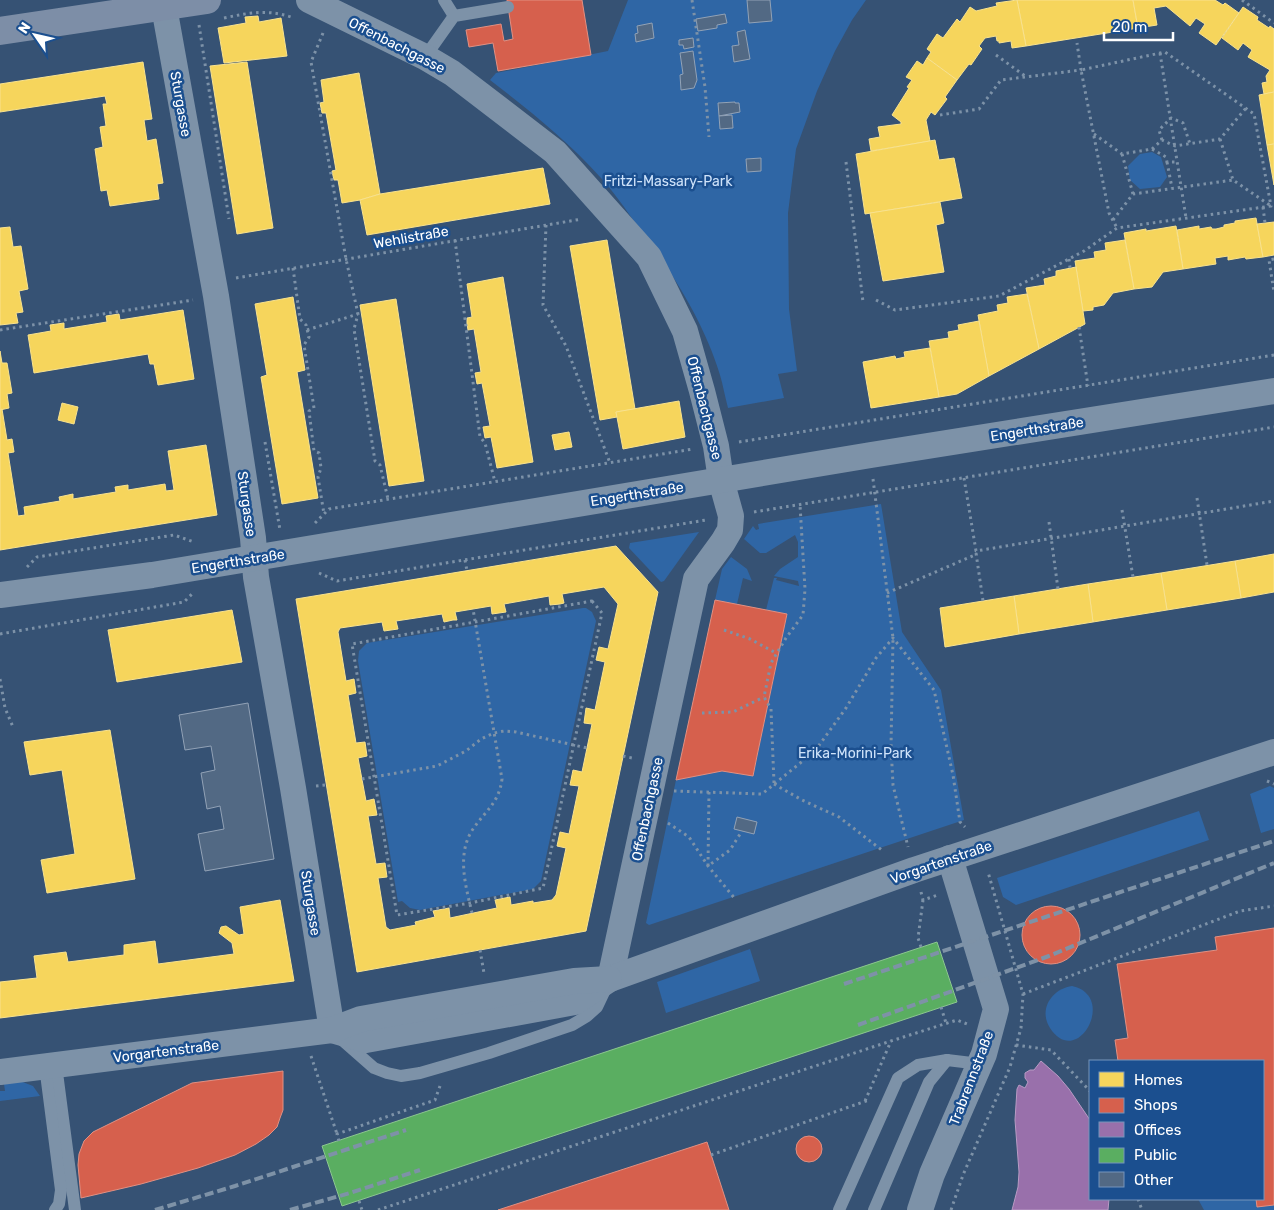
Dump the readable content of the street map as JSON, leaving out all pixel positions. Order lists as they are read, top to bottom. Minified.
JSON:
{"streets":{"street":["Offenbachgasse","Sturgasse","Engerthstraße","Vorgartenstraße","Trabrennstraße"],"path":["Wehlistraße"]},"crossings":[["Offenbachgasse","Wehlistraße"],["Offenbachgasse","Engerthstraße"],["Offenbachgasse","Vorgartenstraße"],["Sturgasse","Wehlistraße"],["Sturgasse","Engerthstraße"],["Sturgasse","Vorgartenstraße"],["Vorgartenstraße","Trabrennstraße"]],"parks":["Fritzi-Massary-Park","Erika-Morini-Park"],"legend":["Homes","Shops","Offices","Public","Other"],"scale_bar":"20 m","north":"top left"}
